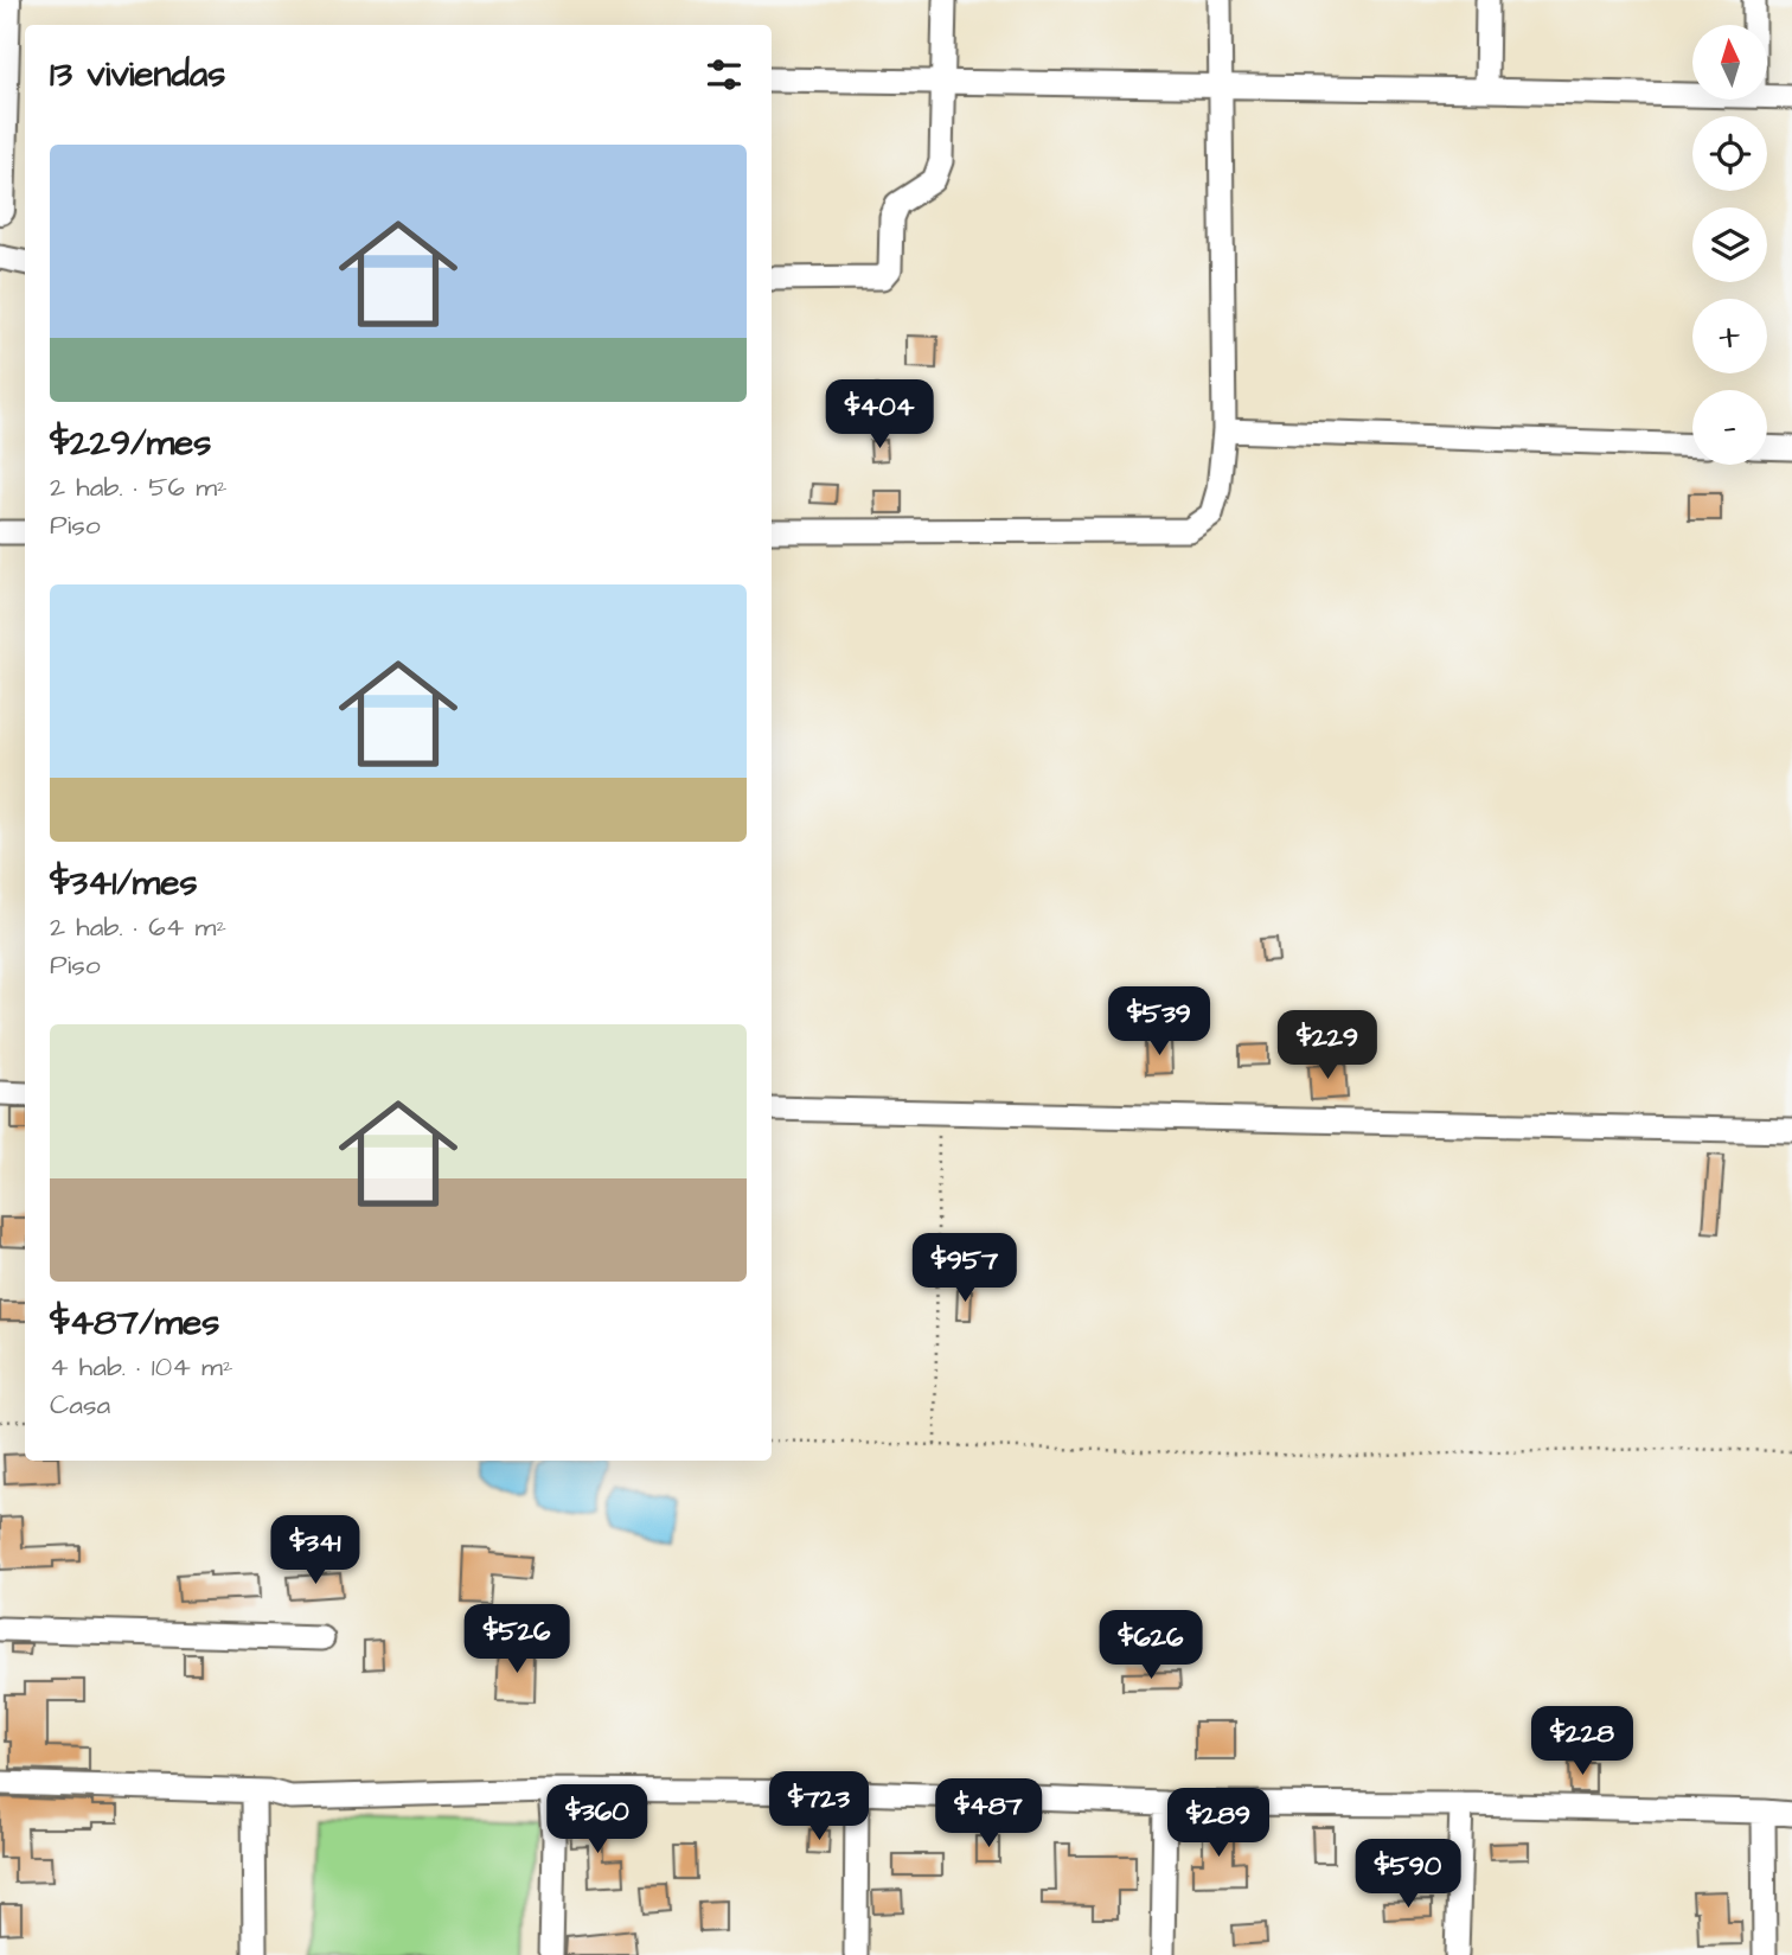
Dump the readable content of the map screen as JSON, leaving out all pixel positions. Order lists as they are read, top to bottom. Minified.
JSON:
{"north":"top","page":{"map_buttons":["+","−"],"heading":"13 viviendas","list":[{"name":"$229/mes","note":"2 hab. · 56 m² · Piso"},{"name":"$341/mes","note":"2 hab. · 64 m² · Piso"},{"name":"$487/mes","note":"4 hab. · 104 m² · Casa"}],"price":["$404","$539","$229","$957","$341","$526","$626","$228","$723","$487","$360","$289","$590"]}}
